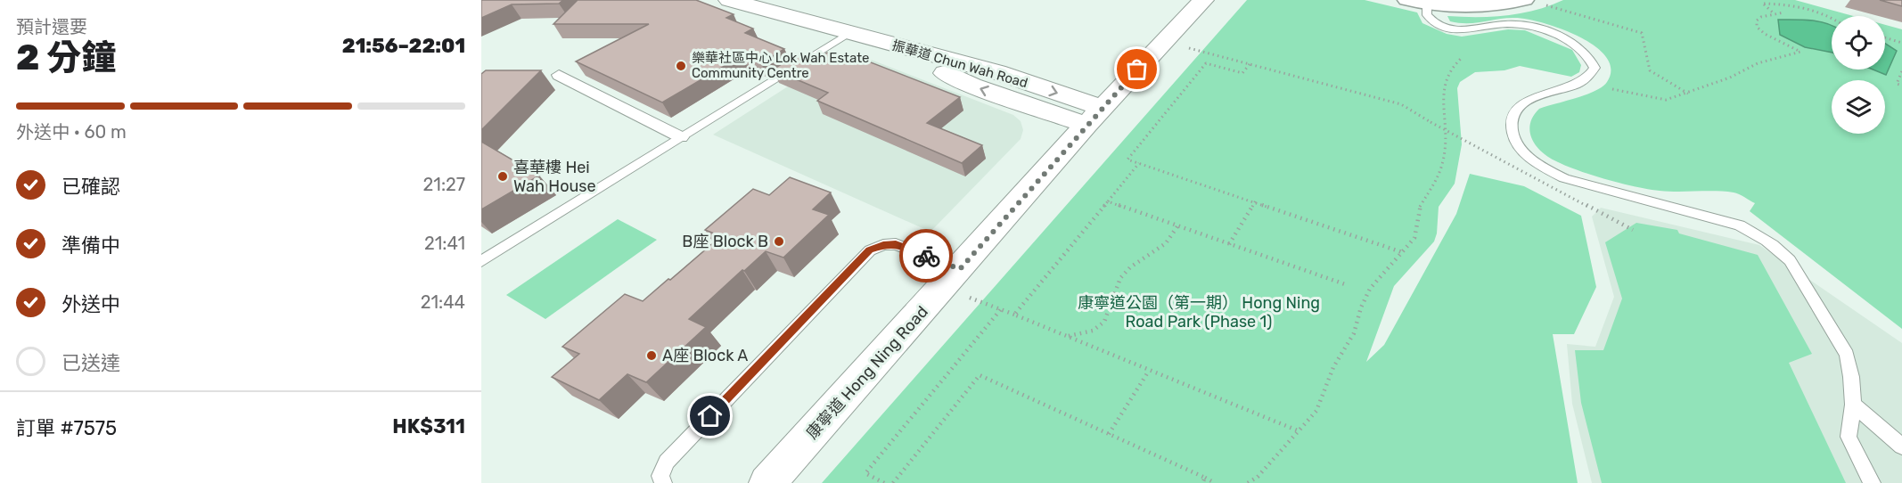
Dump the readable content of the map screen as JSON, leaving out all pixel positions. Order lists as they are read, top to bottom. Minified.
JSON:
{"streets":{"main road":["振華道 Chun Wah Road","康寧道 Hong Ning Road"]},"crossings":[["振華道 Chun Wah Road","康寧道 Hong Ning Road"]],"parks":["康寧道公園（第一期） Hong Ning Road Park (Phase 1)"],"places":["樂華社區中心 Lok Wah Estate Community Centre","喜華樓 Hei Wah House","B座 Block B","A座 Block A"],"page":{"heading":["2 分鐘","預計還要","21:56–22:01"],"panel":["訂單 #7575","HK$311"],"bar":"外送中 · 60 m","list":[["已確認","21:27"],["準備中","21:41"],["外送中","21:44"],"已送達"]}}
